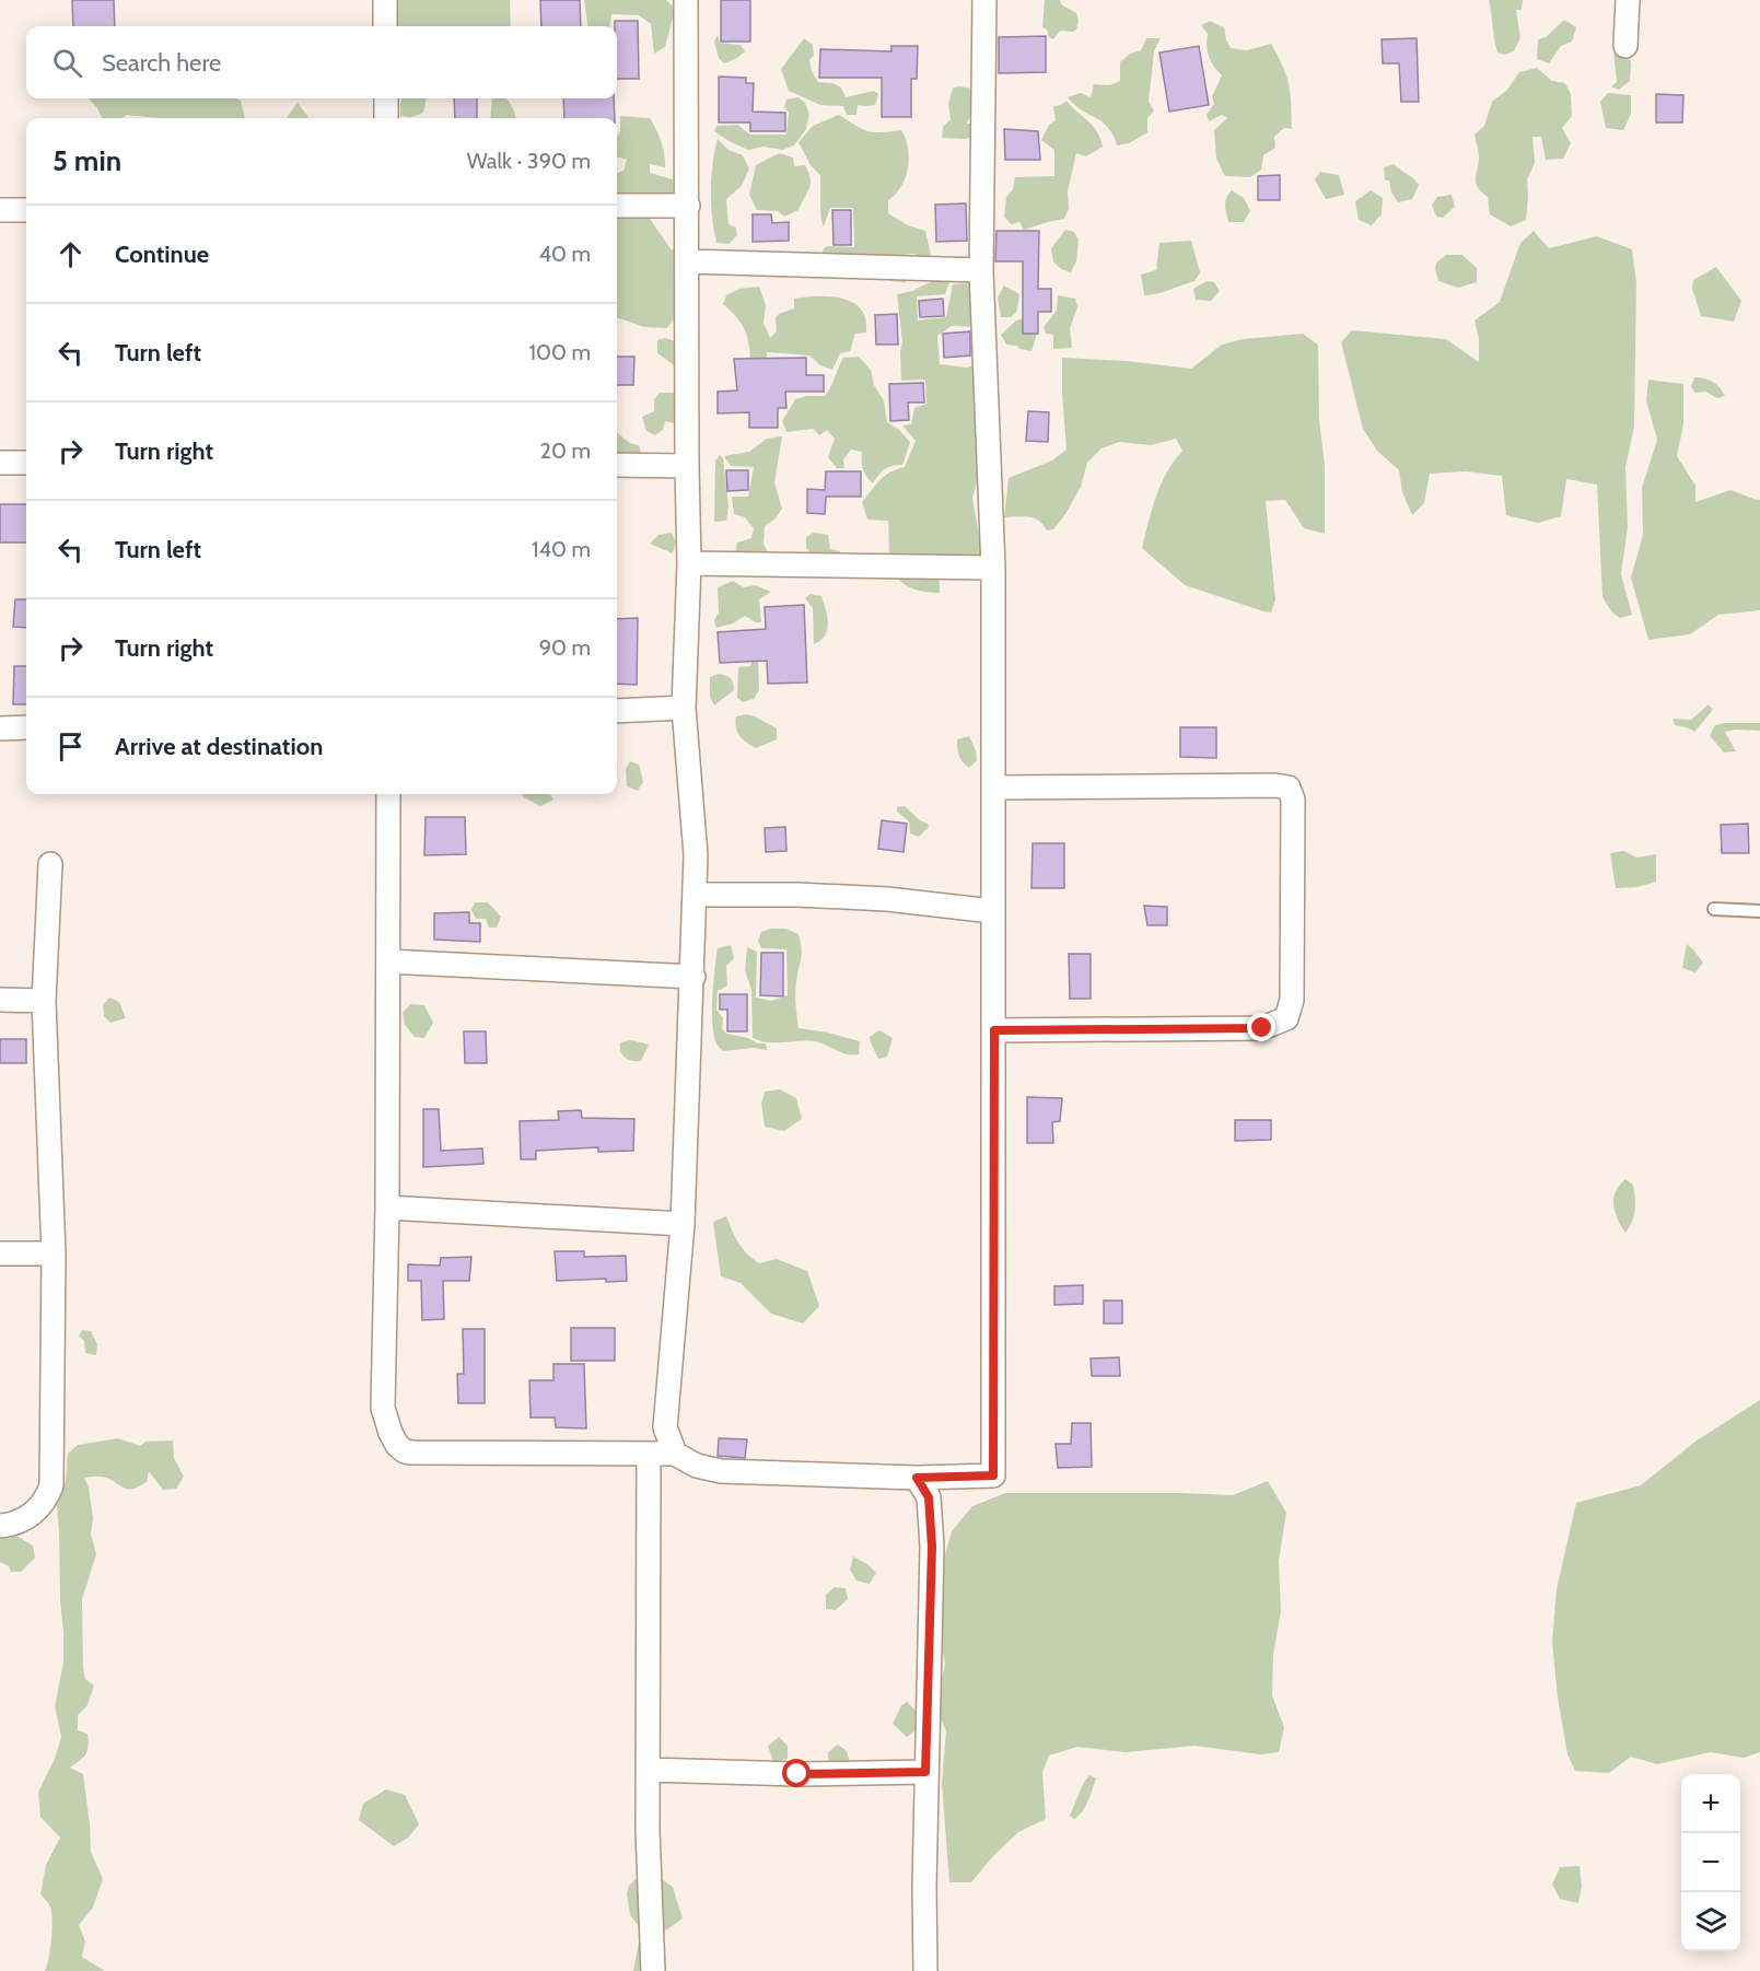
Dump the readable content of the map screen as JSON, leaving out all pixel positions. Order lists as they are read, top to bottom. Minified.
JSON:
{"page":{"search":"Search here","heading":["5 min","Walk · 390 m"],"list":[["Continue","40 m"],["Turn left","100 m"],["Turn right","20 m"],["Turn left","140 m"],["Turn right","90 m"],"Arrive at destination"],"map_buttons":["+","−"]}}
